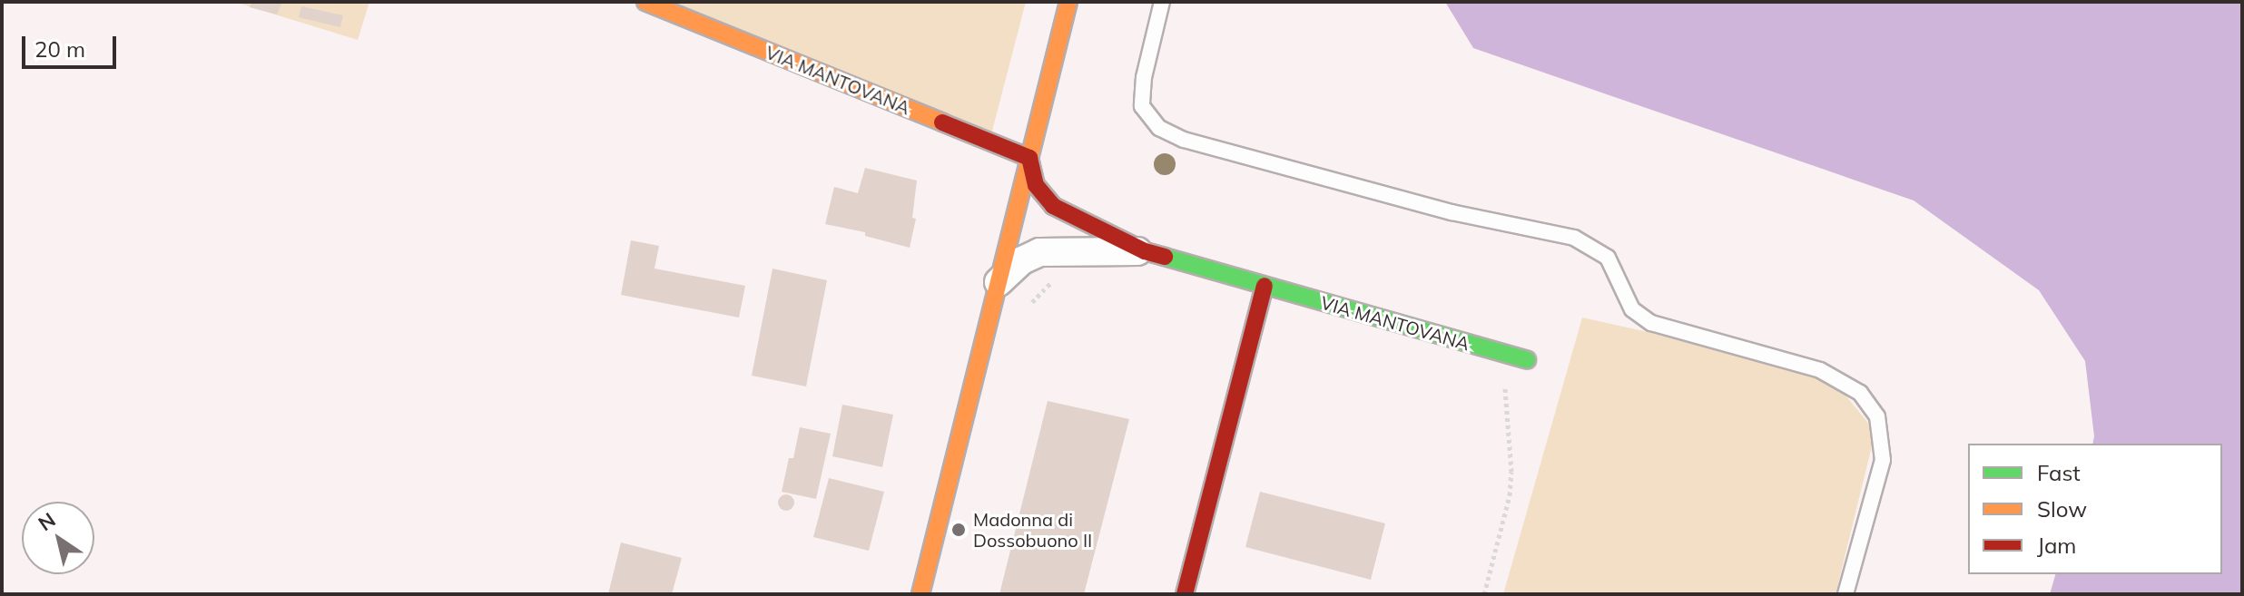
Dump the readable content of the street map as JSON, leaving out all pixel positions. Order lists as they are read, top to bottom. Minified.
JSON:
{"streets":{"street":["VIA MANTOVANA"]},"places":["Madonna di Dossobuono II"],"legend":["Fast","Slow","Jam"],"scale_bar":"20 m","north":"top left"}
